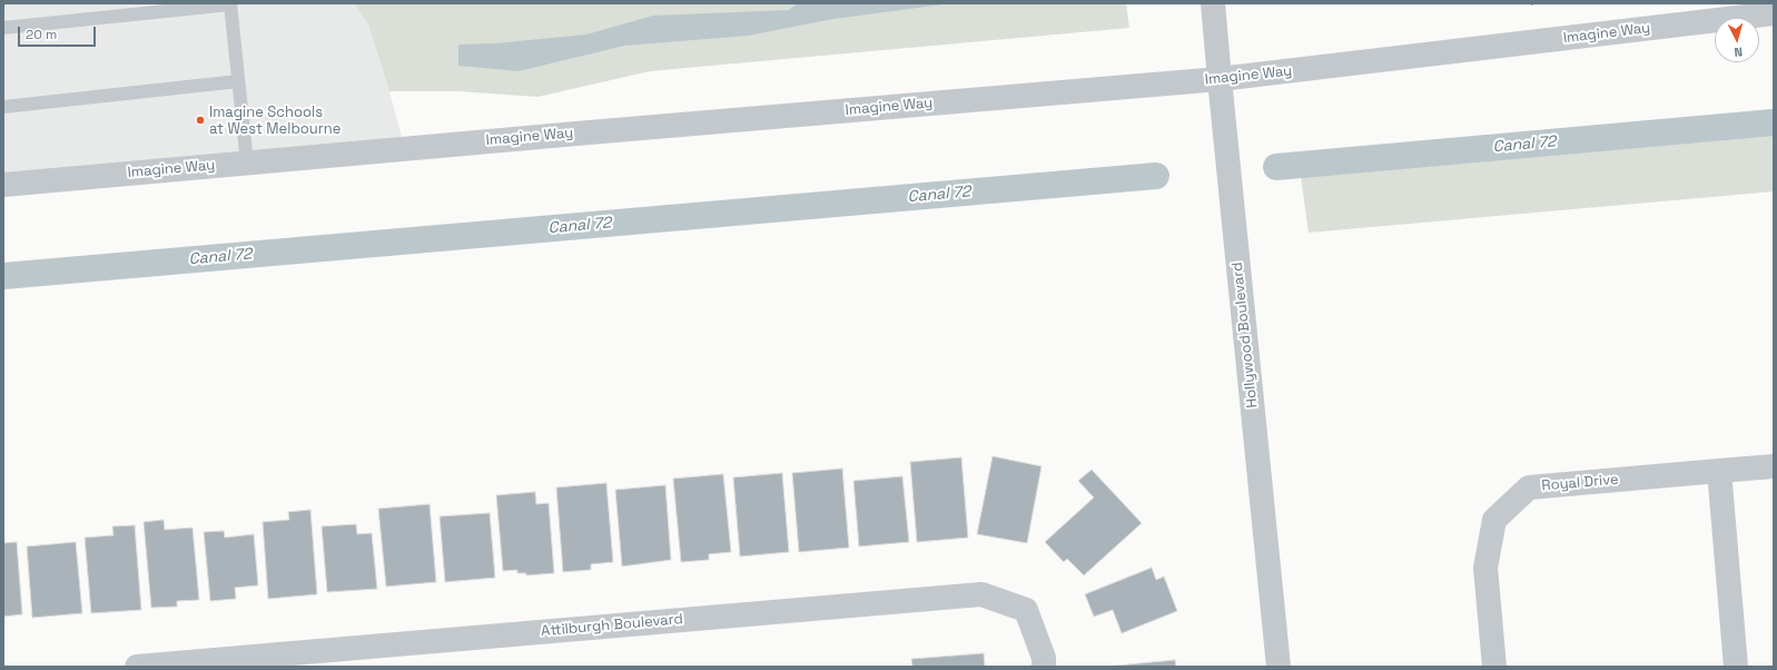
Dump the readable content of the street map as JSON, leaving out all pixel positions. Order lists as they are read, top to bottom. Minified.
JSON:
{"streets":{"street":["Imagine Way","Hollywood Boulevard","Royal Drive","Attilburgh Boulevard"]},"crossings":[["Imagine Way","Hollywood Boulevard"]],"water":["Canal 72"],"places":["Imagine Schools at West Melbourne"],"scale_bar":"20 m","north":"bottom"}
